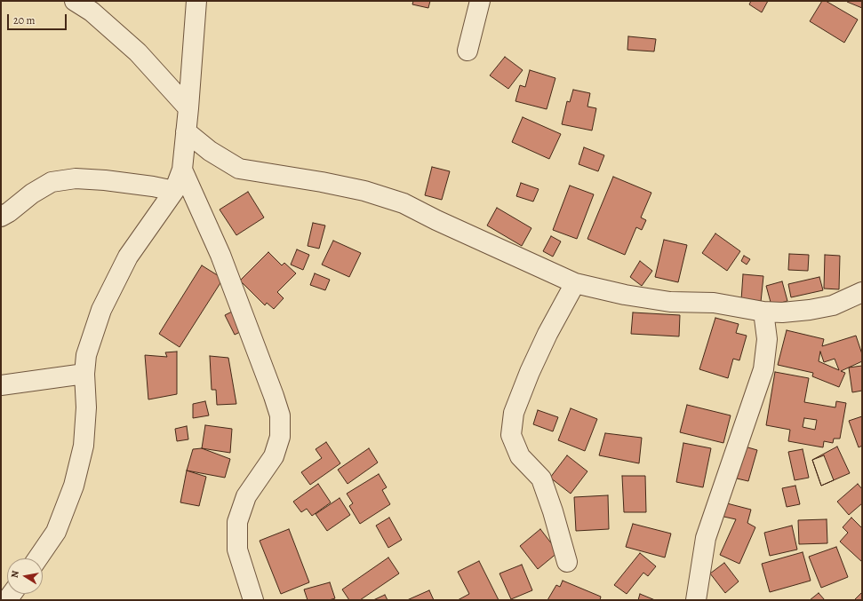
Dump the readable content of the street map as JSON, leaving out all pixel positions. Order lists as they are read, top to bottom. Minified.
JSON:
{"scale_bar":"20 m","north":"left"}
